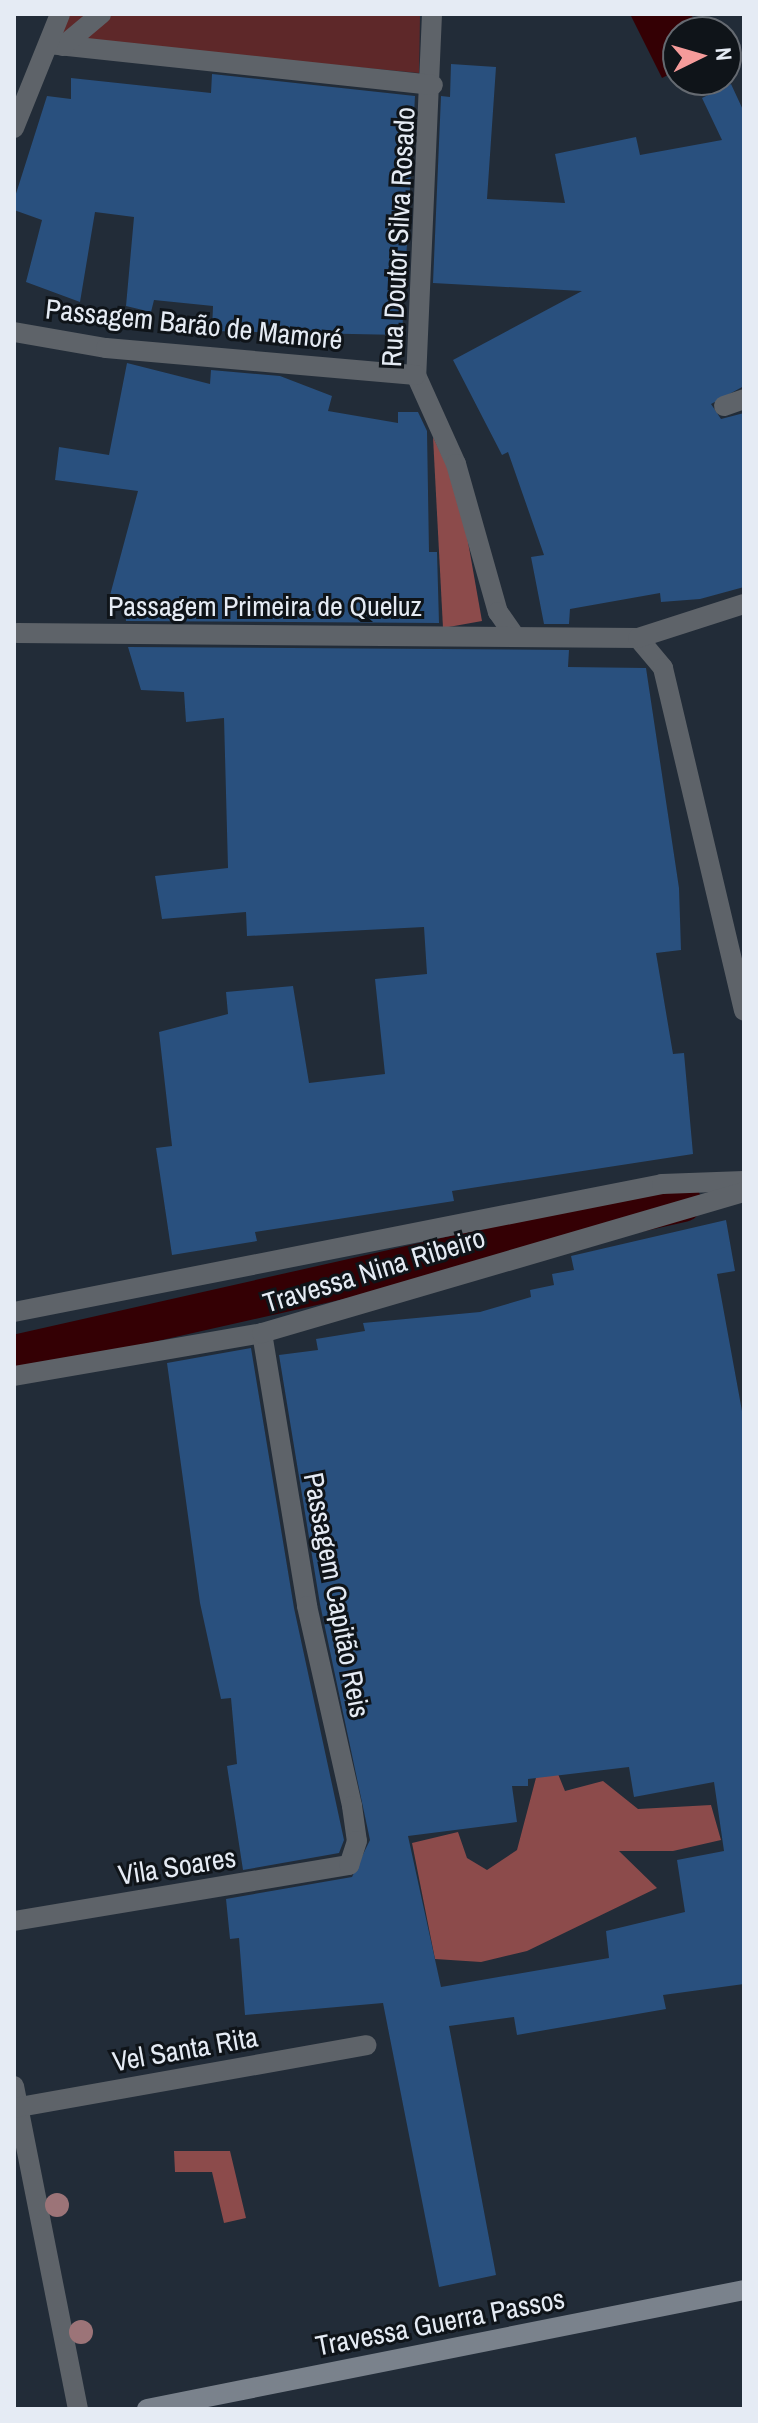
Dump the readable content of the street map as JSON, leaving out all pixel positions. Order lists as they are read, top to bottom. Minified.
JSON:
{"streets":{"street":["Rua Doutor Silva Rosado","Passagem Barão de Mamoré","Passagem Primeira de Queluz","Travessa Nina Ribeiro","Passagem Capitão Reis","Vila Soares","Vel Santa Rita","Travessa Guerra Passos"]},"crossings":[["Rua Doutor Silva Rosado","Passagem Barão de Mamoré"],["Rua Doutor Silva Rosado","Passagem Primeira de Queluz"],["Travessa Nina Ribeiro","Passagem Capitão Reis"],["Passagem Capitão Reis","Vila Soares"]],"north":"right"}
